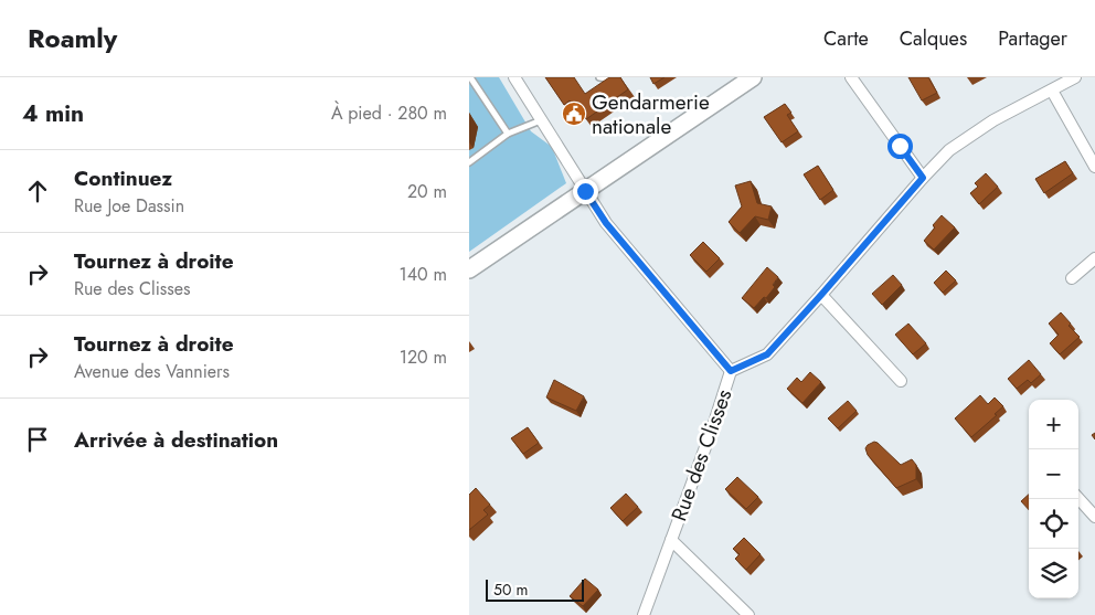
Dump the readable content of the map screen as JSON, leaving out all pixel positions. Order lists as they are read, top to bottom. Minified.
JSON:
{"streets":{"street":["Rue des Clisses"]},"places":{"public building":["Gendarmerie nationale"]},"scale_bar":"50 m","page":{"header":"Roamly","nav":["Carte","Calques","Partager"],"heading":["4 min","À pied · 280 m"],"list":[["Continuez","Rue Joe Dassin","20 m"],["Tournez à droite","Rue des Clisses","140 m"],["Tournez à droite","Avenue des Vanniers","120 m"],"Arrivée à destination"],"map_buttons":["+","−"],"scale":"50 m"}}
